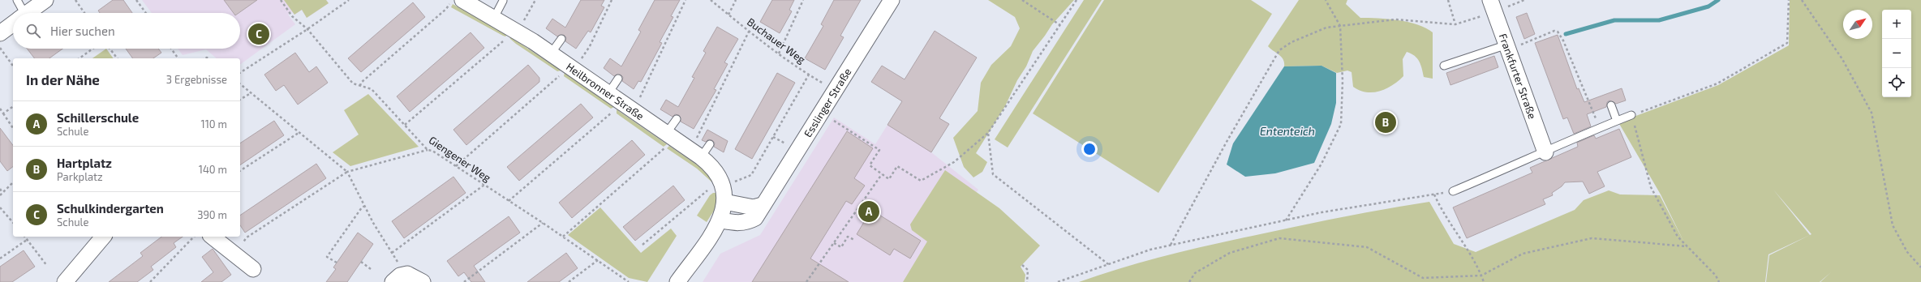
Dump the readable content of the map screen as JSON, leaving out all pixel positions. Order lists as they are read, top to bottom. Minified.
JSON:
{"streets":{"street":["Frankfurter Straße","Heilbronner Straße","Esslinger Straße"],"path":["Buchauer Weg","Giengener Weg"]},"crossings":[["Buchauer Weg","Esslinger Straße"]],"water":["Ententeich"],"north":"top right","page":{"map_buttons":["+","−"],"search":"Hier suchen","pins":["C","B","A"],"heading":["In der Nähe","3 Ergebnisse"],"list":[{"mark":"A","name":"Schillerschule","note":"Schule","value":"110 m"},{"mark":"B","name":"Hartplatz","note":"Parkplatz","value":"140 m"},{"mark":"C","name":"Schulkindergarten","note":"Schule","value":"390 m"}]}}
